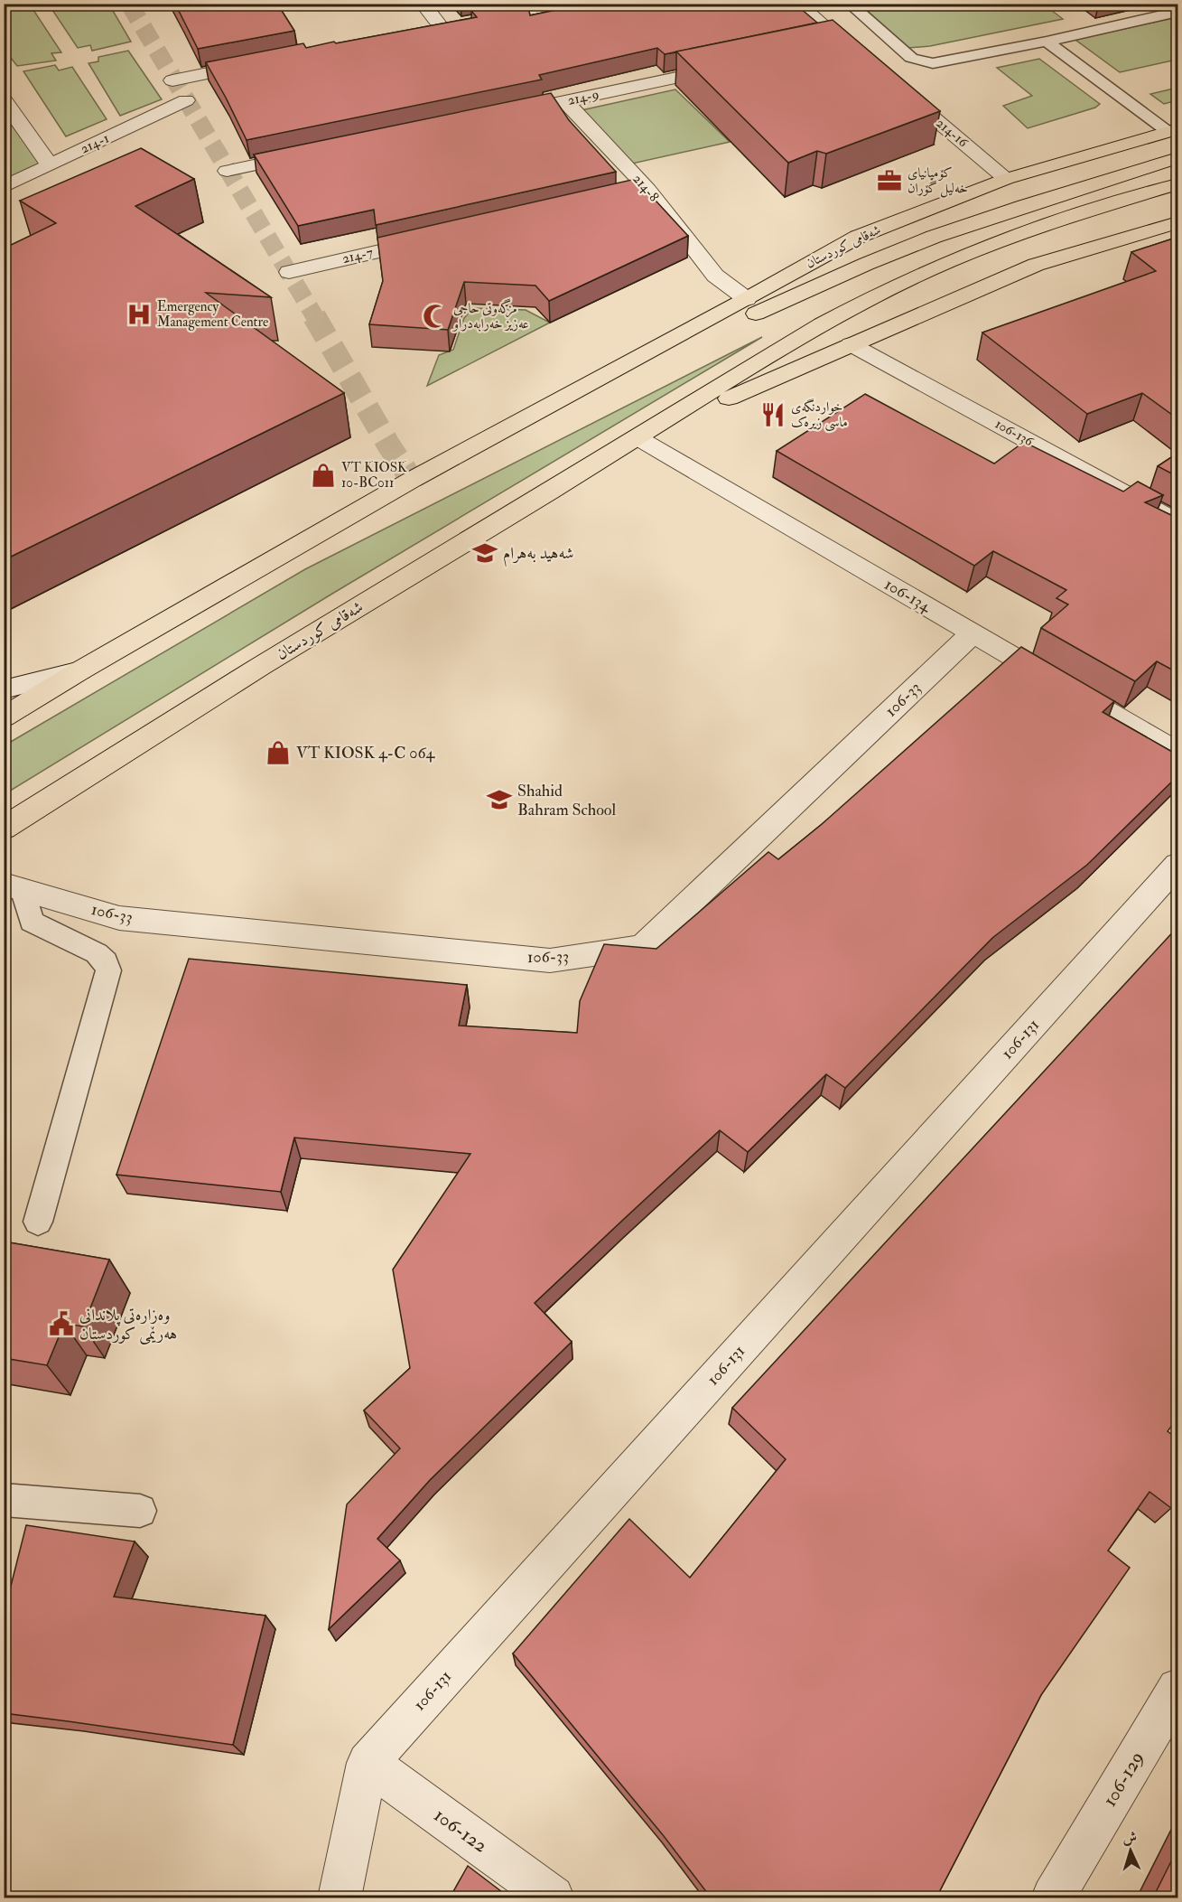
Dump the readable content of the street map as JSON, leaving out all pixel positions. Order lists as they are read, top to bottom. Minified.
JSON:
{"streets":{"highway":["شەقامی کوردستان"],"street":["214-9","214-16","214-1","214-8","214-7","106-136","106-134","106-33","106-131","106-129","106-122"]},"crossings":[["214-9","214-8"],["214-16","شەقامی کوردستان"],["214-8","شەقامی کوردستان"],["شەقامی کوردستان","106-136"],["شەقامی کوردستان","106-134"],["106-134","106-33"],["106-131","106-122"]],"places":{"office":["کۆمپانیای خەلیل گۆران"],"hospital":["Emergency Management Centre"],"mosque":["مزگەوتی حاجی عەزیز خەرابەدراو"],"restaurant":["خواردنگەی ماسی زیرەک"],"shop":["VT KIOSK 10-BC011","VT KIOSK 4-C 064"],"school or university":["شەهید بەهرام","Shahid Bahram School"],"public building":["وەزارەتی پلاندانی هەرێمی کوردستان"]},"north":"top"}
